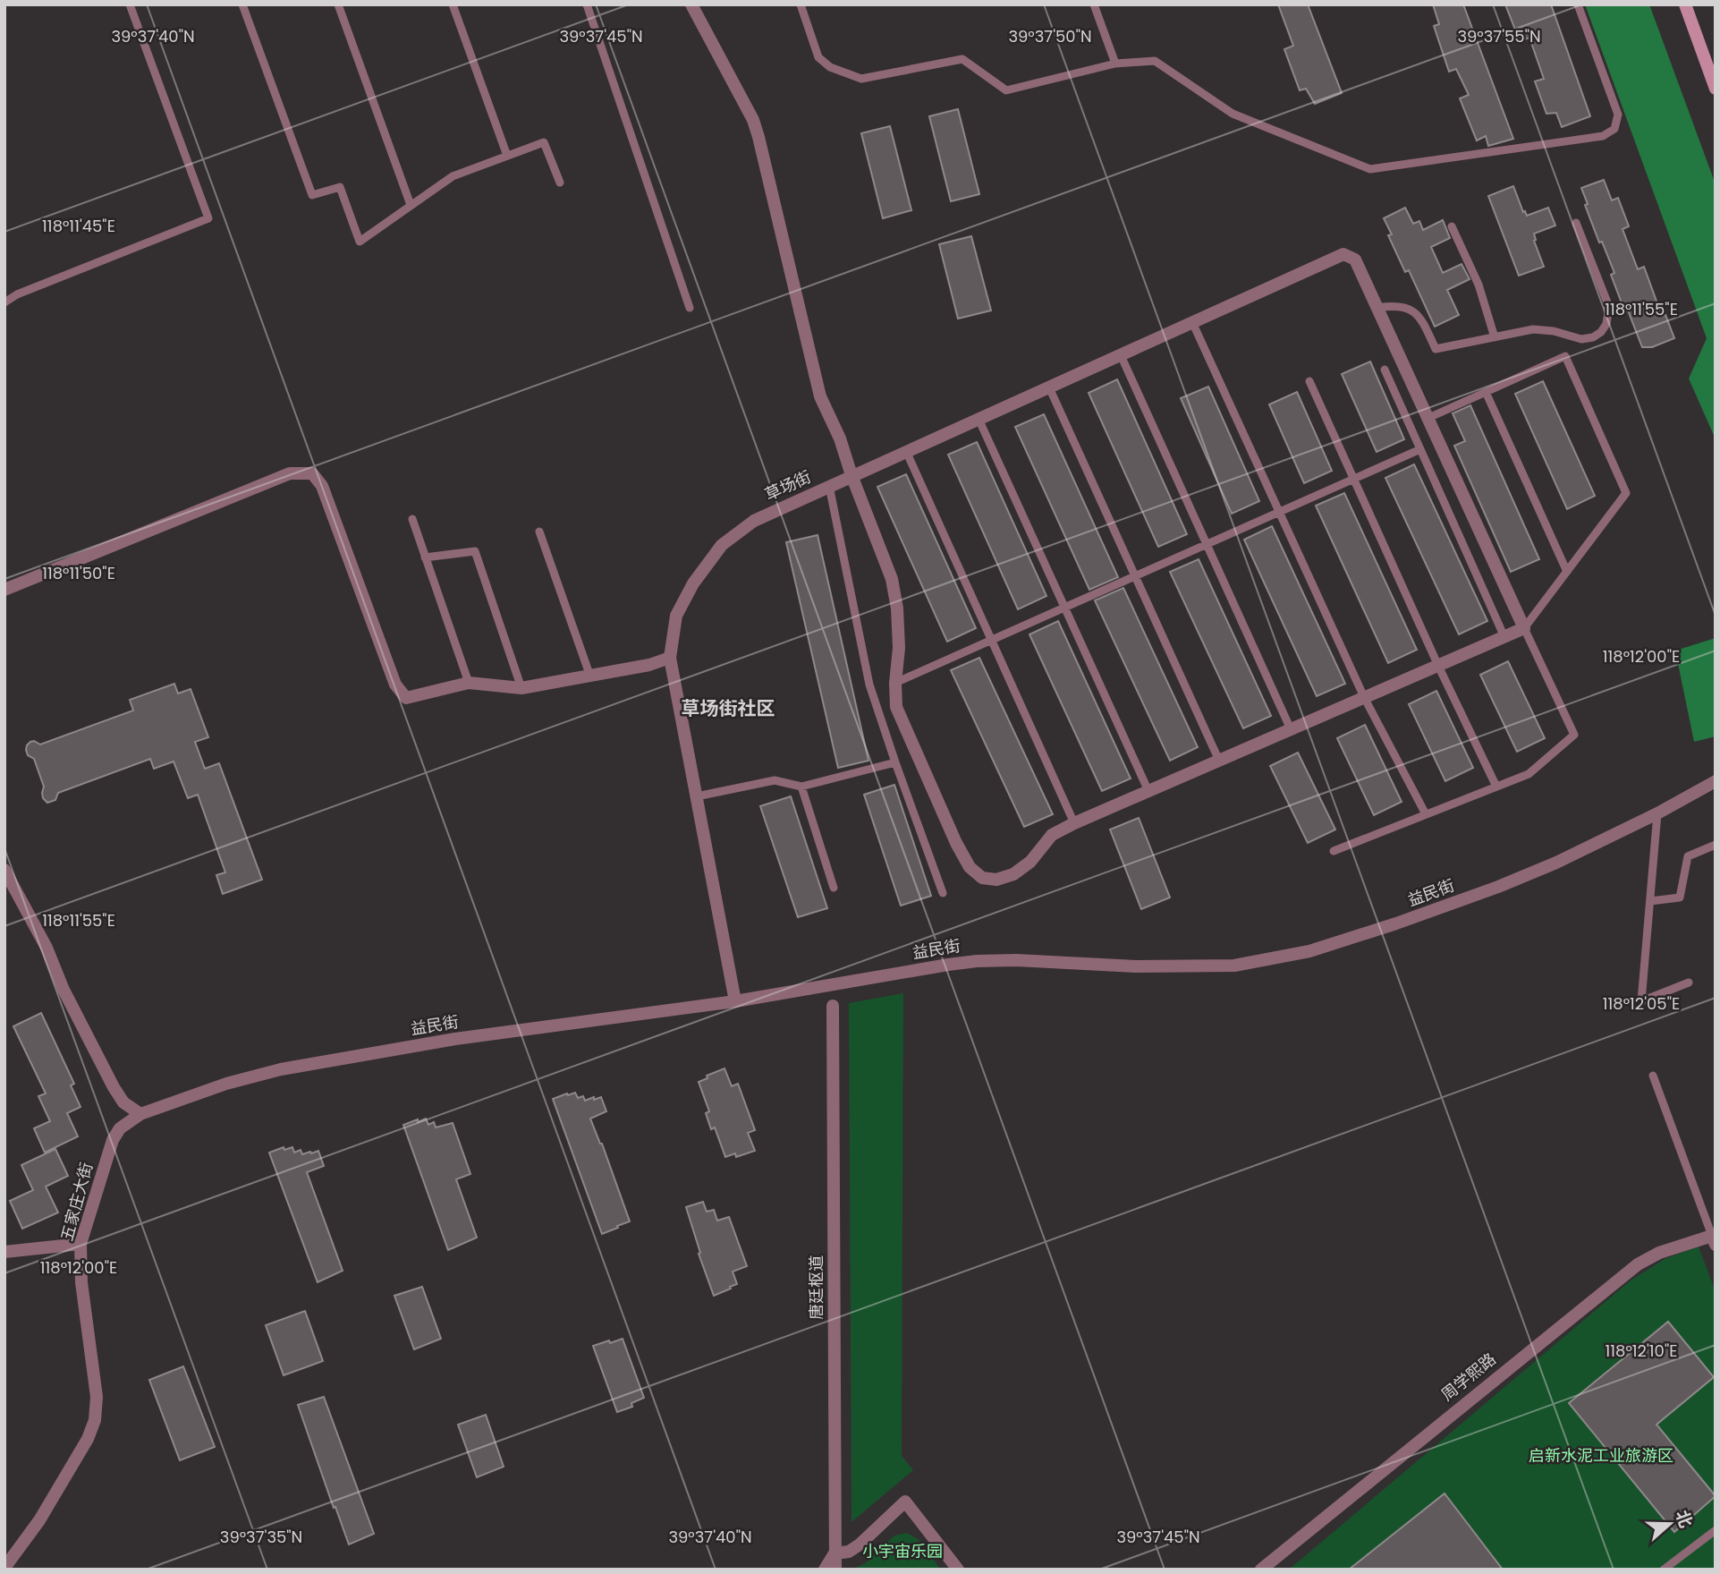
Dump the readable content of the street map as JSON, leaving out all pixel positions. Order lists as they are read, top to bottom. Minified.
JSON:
{"streets":{"street":["草场街","益民街","五家庄大街","唐廷枢道","周学熙路"]},"crossings":[["草场街","益民街"],["益民街","五家庄大街"]],"districts":["草场街社区"],"parks":["启新水泥工业旅游区","小宇宙乐园"],"north":"right","coordinates":["39°37'55\"N","39°37'40\"N","39°37'45\"N","39°37'50\"N","118°11'45\"E","118°11'55\"E","118°11'50\"E","118°12'00\"E","118°12'05\"E","118°12'10\"E","39°37'35\"N"]}
